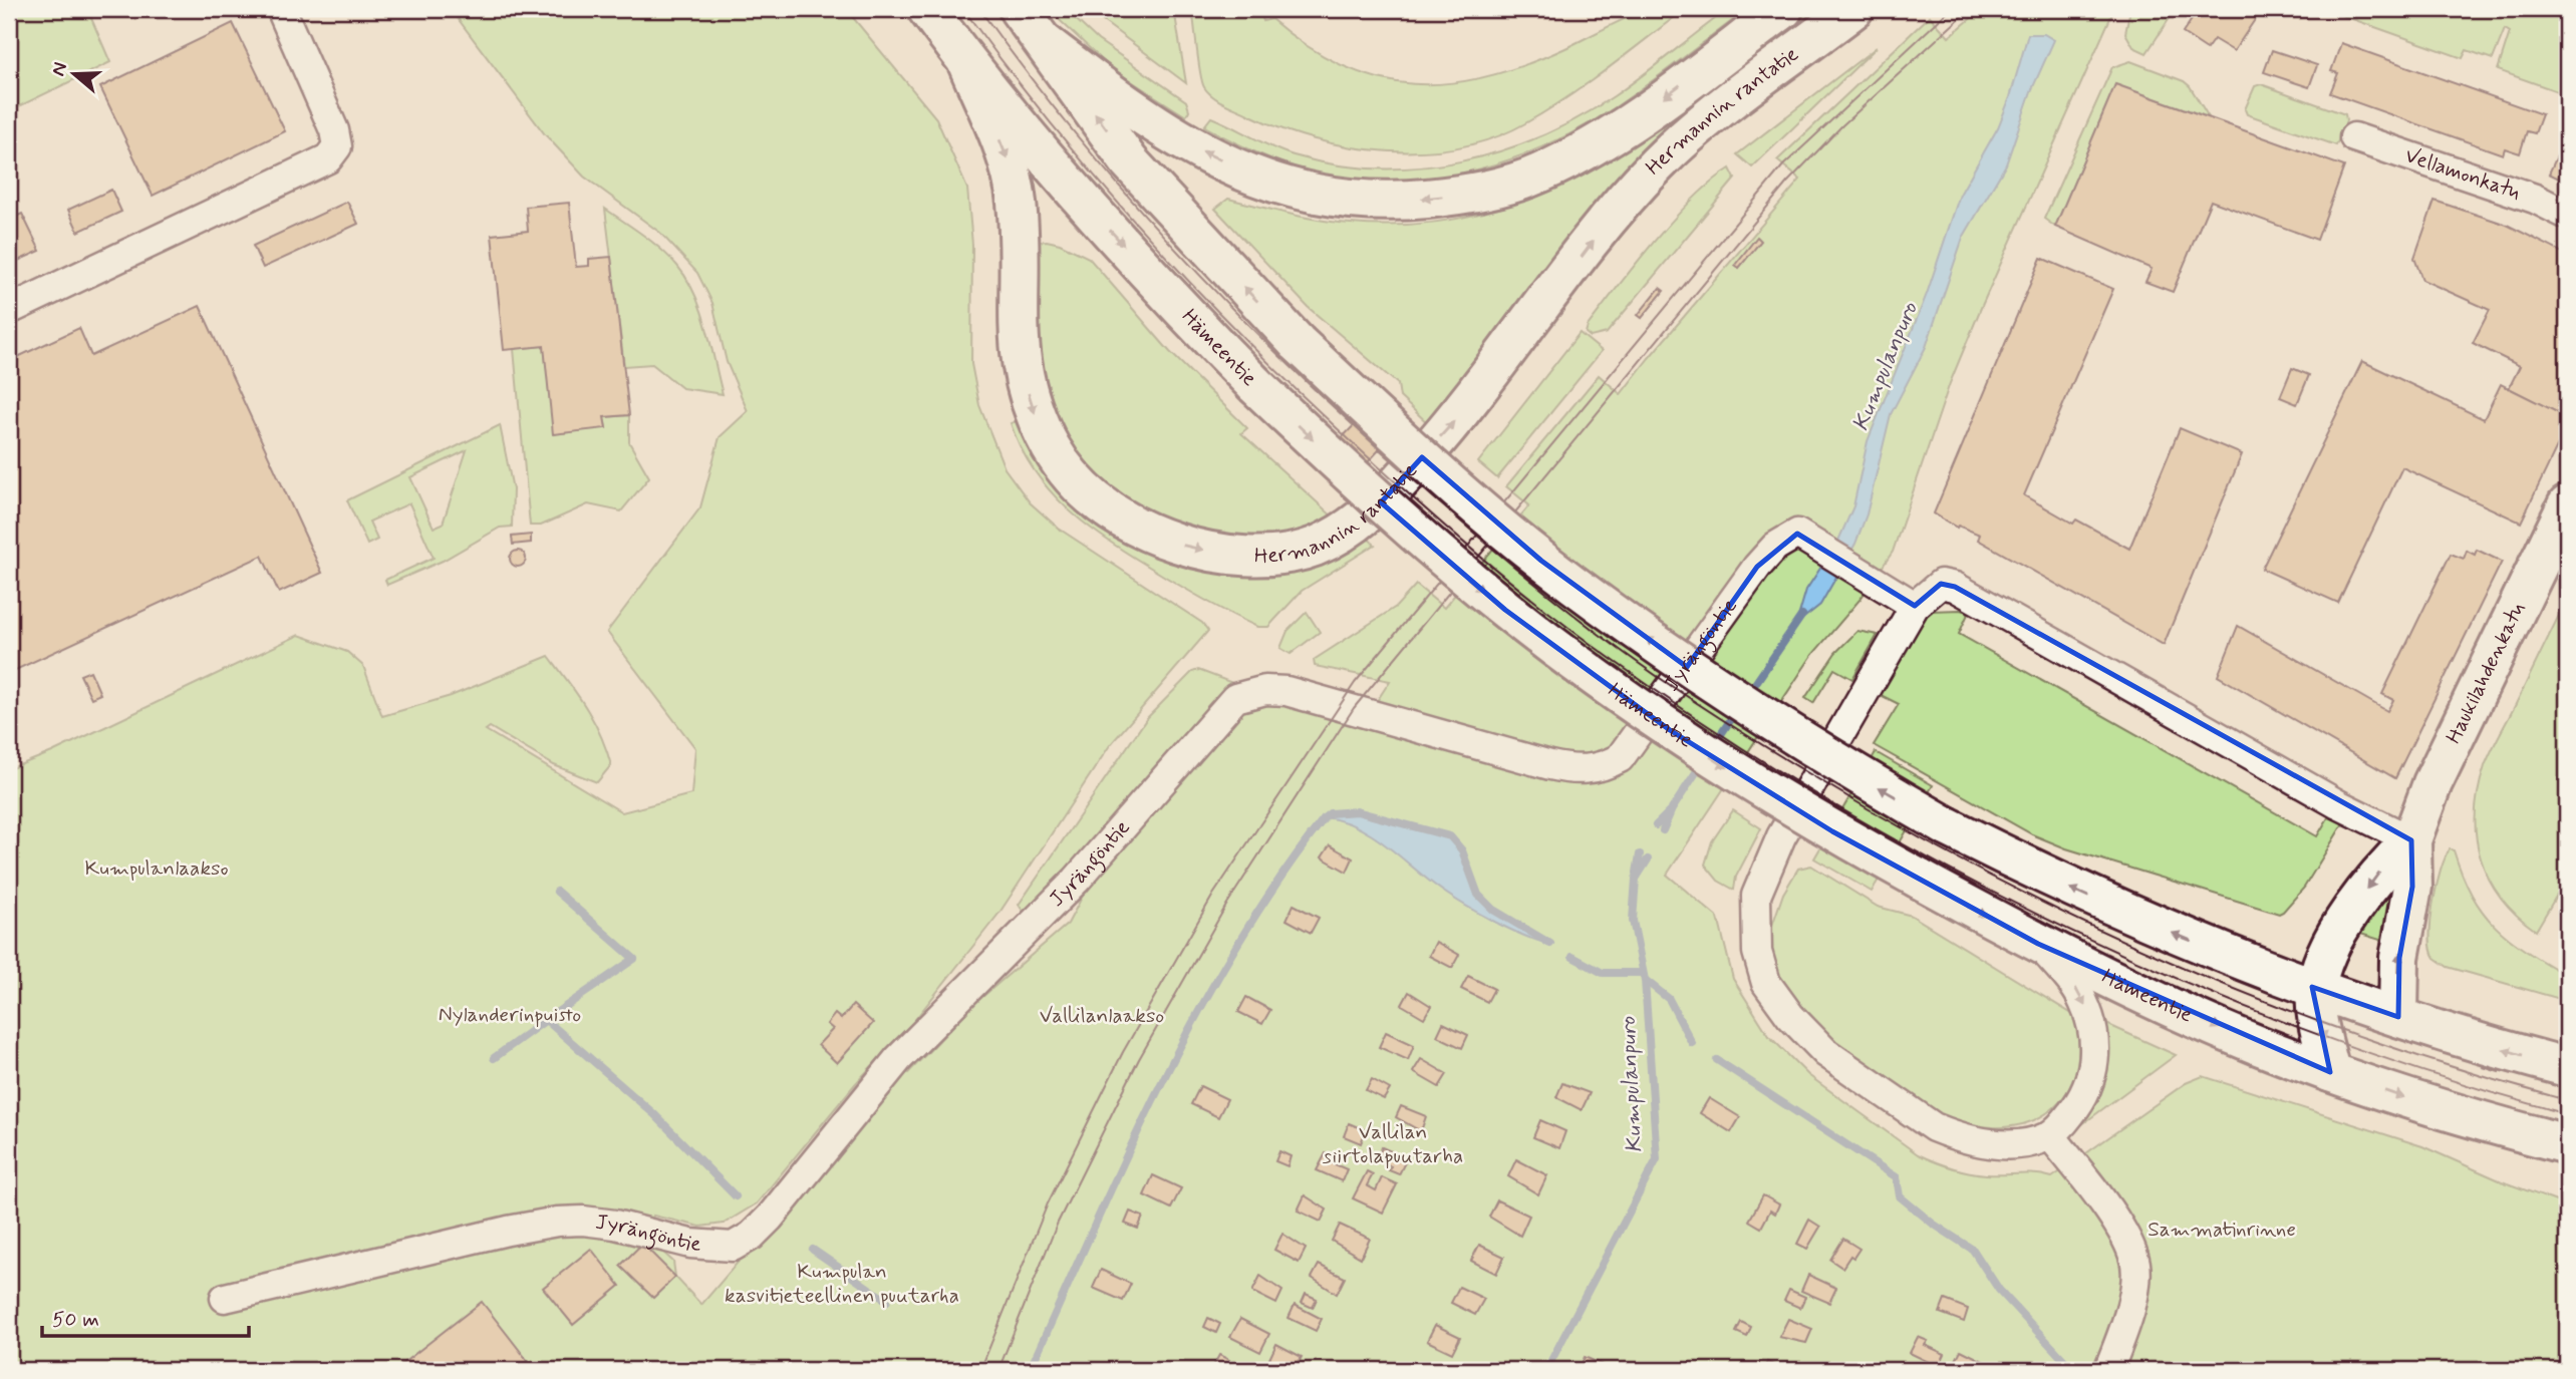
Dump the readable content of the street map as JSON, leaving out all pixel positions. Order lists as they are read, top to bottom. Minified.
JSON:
{"streets":{"main road":["Hermannin rantatie","Hämeentie","Haukilahdenkatu"],"street":["Vellamonkatu","Jyrängöntie"]},"crossings":[["Hermannin rantatie","Hämeentie"],["Hämeentie","Haukilahdenkatu"]],"water":["Kumpulanpuro"],"parks":["Kumpulanlaakso","Nylanderinpuisto","Vallilanlaakso","Vallilan siirtolapuutarha","Sammatinrinne","Kumpulan kasvitieteellinen puutarha"],"scale_bar":"50 m","north":"left"}
